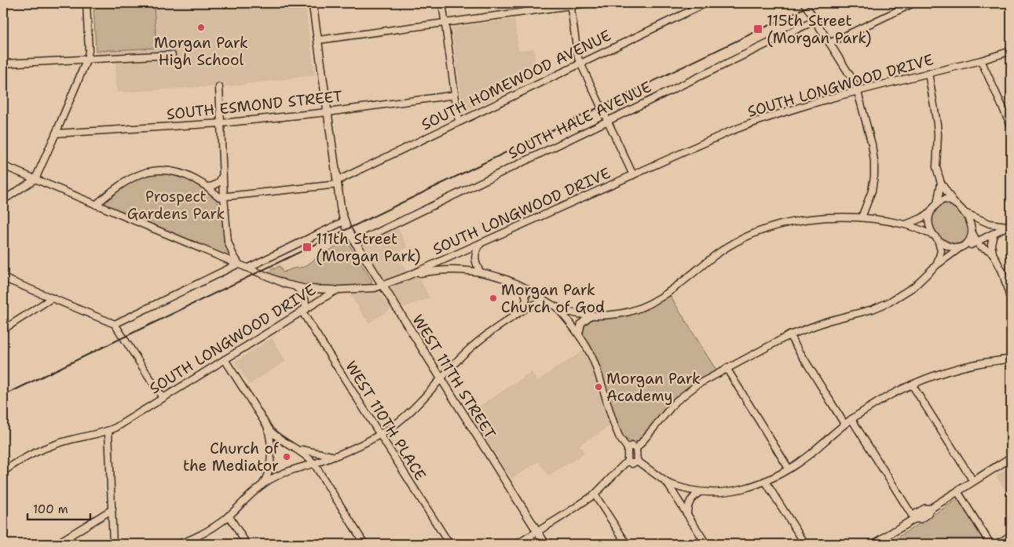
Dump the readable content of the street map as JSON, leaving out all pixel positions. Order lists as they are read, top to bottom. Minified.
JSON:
{"streets":{"main road":["WEST 111TH STREET"],"street":["SOUTH HOMEWOOD AVENUE","SOUTH LONGWOOD DRIVE","SOUTH ESMOND STREET","SOUTH HALE AVENUE","WEST 110TH PLACE"]},"crossings":[["SOUTH HOMEWOOD AVENUE","WEST 111TH STREET"],["SOUTH LONGWOOD DRIVE","WEST 111TH STREET"],["SOUTH LONGWOOD DRIVE","WEST 110TH PLACE"],["SOUTH ESMOND STREET","WEST 111TH STREET"],["SOUTH HALE AVENUE","WEST 111TH STREET"]],"parks":["Prospect Gardens Park"],"places":{"other":["Morgan Park High School","Morgan Park Church of God","Morgan Park Academy","Church of the Mediator"],"transit":["115th Street (Morgan Park)","111th Street (Morgan Park)"]},"scale_bar":"100 m"}
